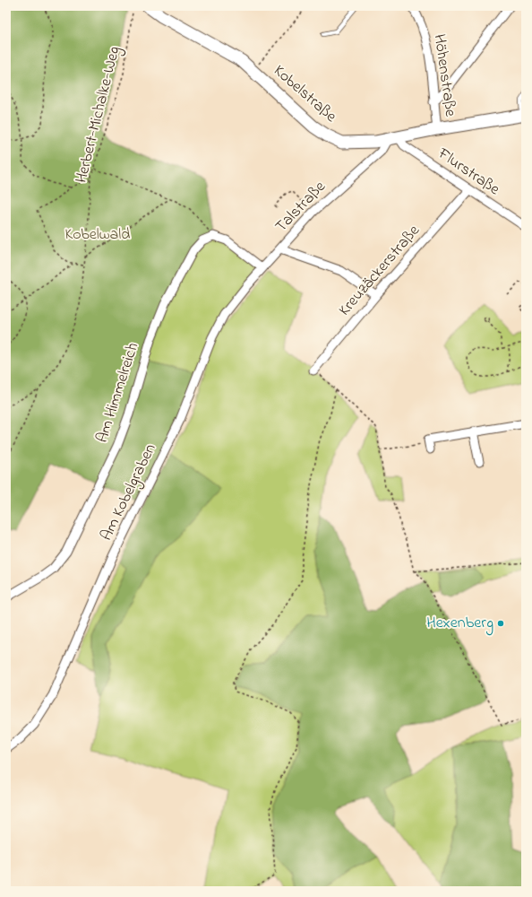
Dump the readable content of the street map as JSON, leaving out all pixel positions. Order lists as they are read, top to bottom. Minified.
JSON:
{"streets":{"street":["Höhenstraße","Kobelstraße","Flurstraße","Talstraße","Kreuzäckerstraße","Am Himmelreich","Am Kobelgraben"],"path":["Herbert-Michalke-Weg"]},"crossings":[["Höhenstraße","Kobelstraße"],["Kobelstraße","Flurstraße"],["Kobelstraße","Talstraße"],["Flurstraße","Talstraße"],["Flurstraße","Kreuzäckerstraße"],["Talstraße","Kreuzäckerstraße"],["Talstraße","Am Kobelgraben"]],"parks":["Kobelwald"],"places":["Hexenberg"]}
